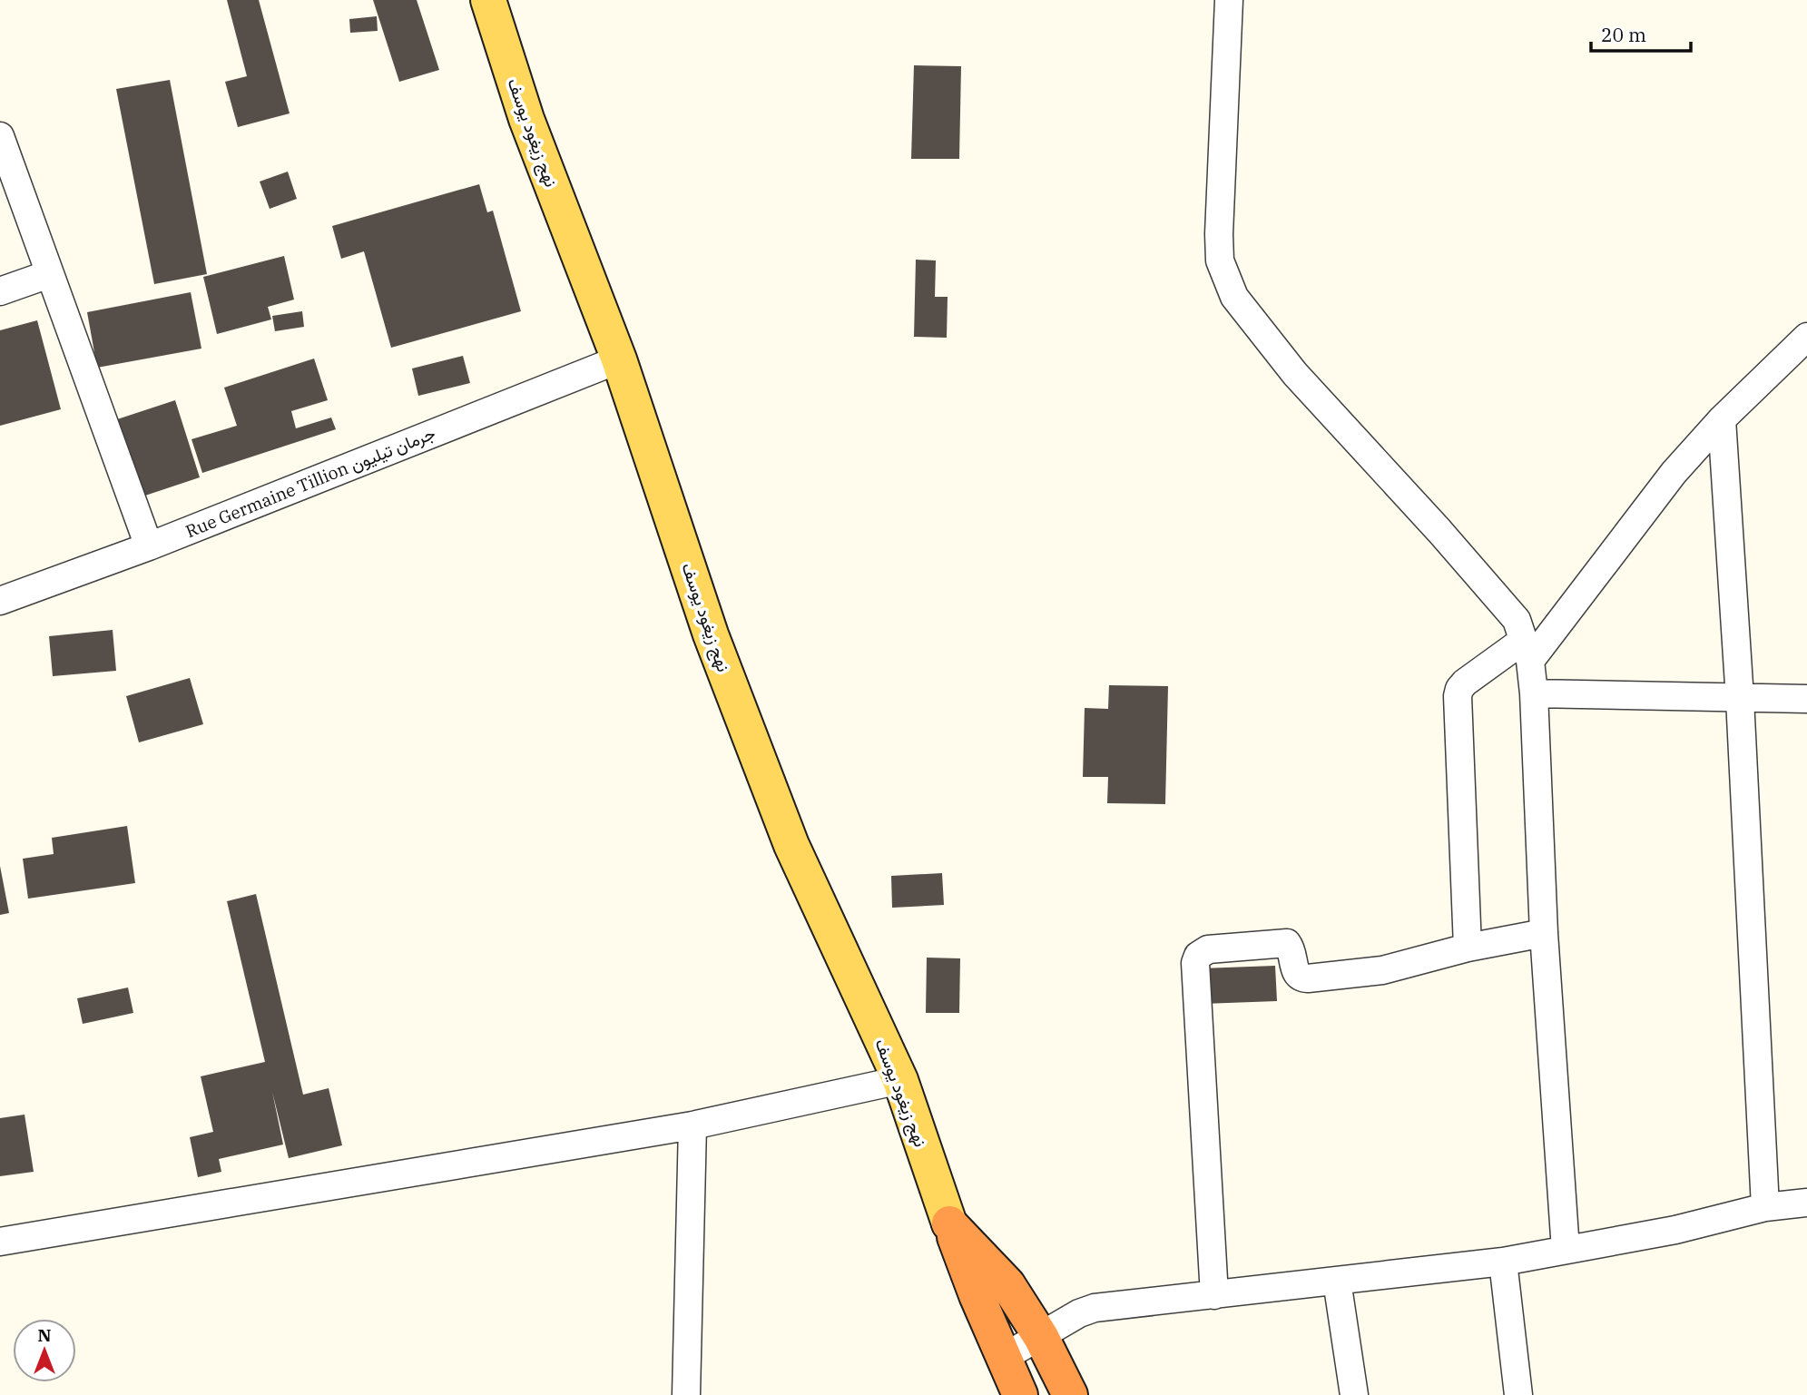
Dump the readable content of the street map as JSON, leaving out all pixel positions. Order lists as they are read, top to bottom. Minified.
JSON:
{"streets":{"highway":["نهج زيغود يوسف"],"street":["Rue Germaine Tillion جرمان تيليون"]},"crossings":[["نهج زيغود يوسف","Rue Germaine Tillion جرمان تيليون"]],"scale_bar":"20 m","north":"top"}
